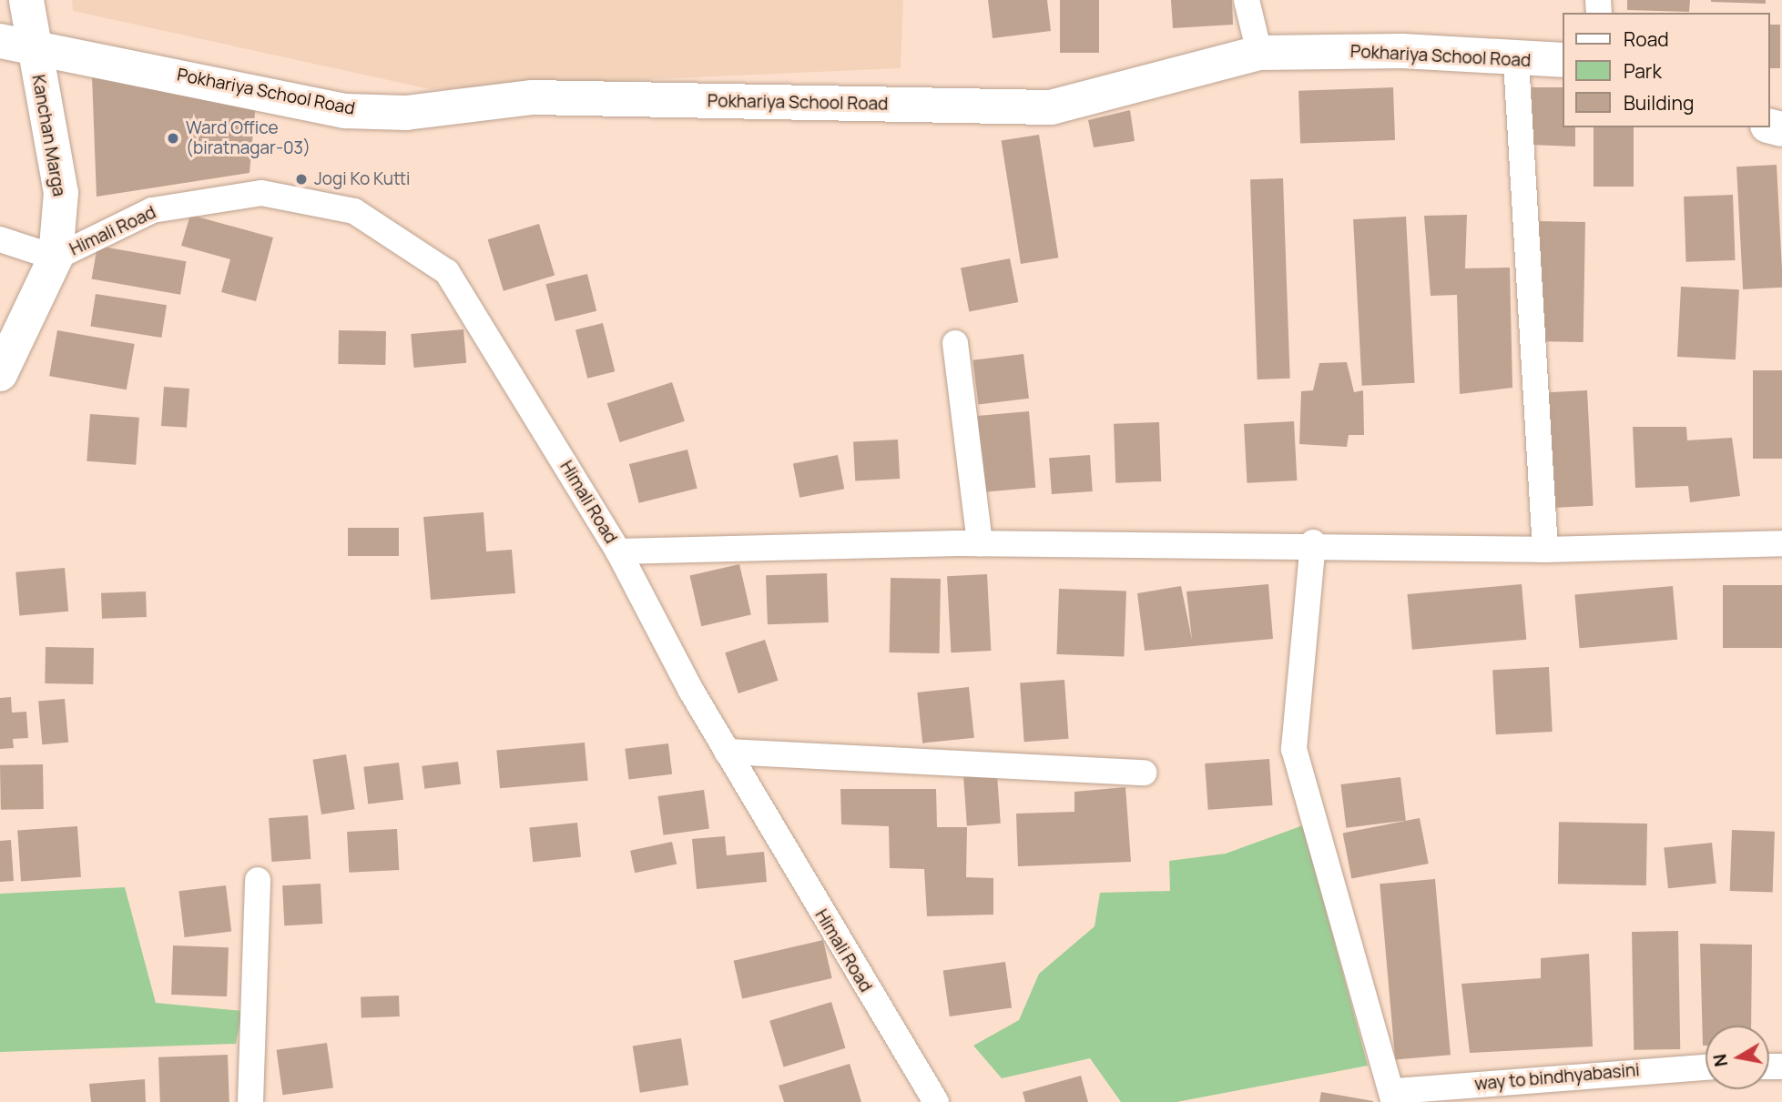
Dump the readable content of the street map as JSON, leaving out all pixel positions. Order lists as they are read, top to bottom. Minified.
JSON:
{"streets":{"main road":["Pokhariya School Road","Kanchan Marga"],"street":["Himali Road","way to bindhyabasini"]},"crossings":[["Pokhariya School Road","Kanchan Marga"],["Kanchan Marga","Himali Road"]],"places":["Ward Office (biratnagar-03)","Jogi Ko Kutti"],"legend":["Road","Park","Building"],"north":"left"}
